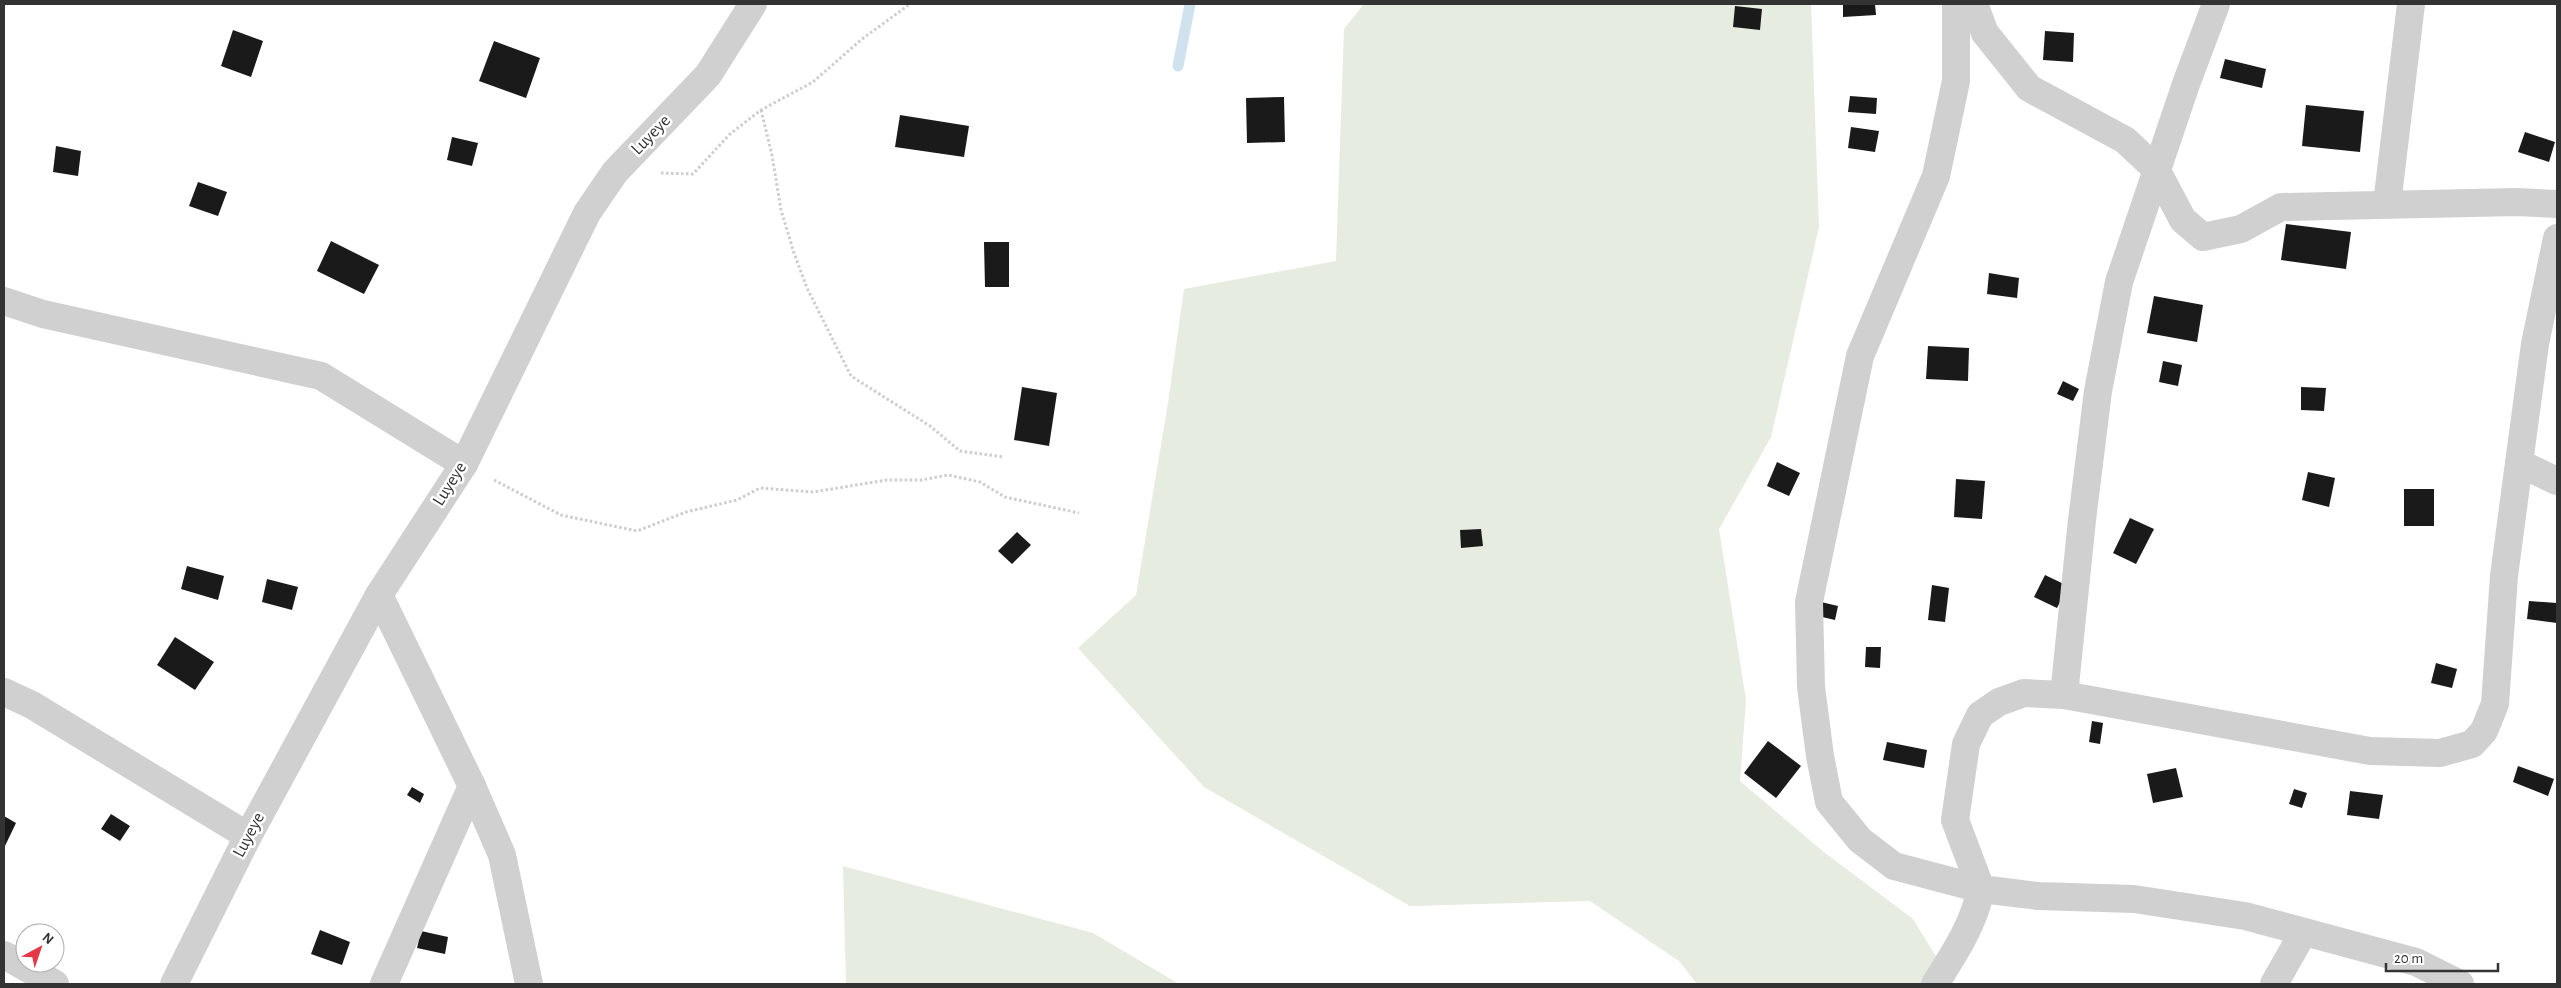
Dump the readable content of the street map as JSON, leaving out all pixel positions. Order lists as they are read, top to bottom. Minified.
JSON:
{"streets":{"street":["Luyeye"]},"scale_bar":"20 m","north":"top right"}
